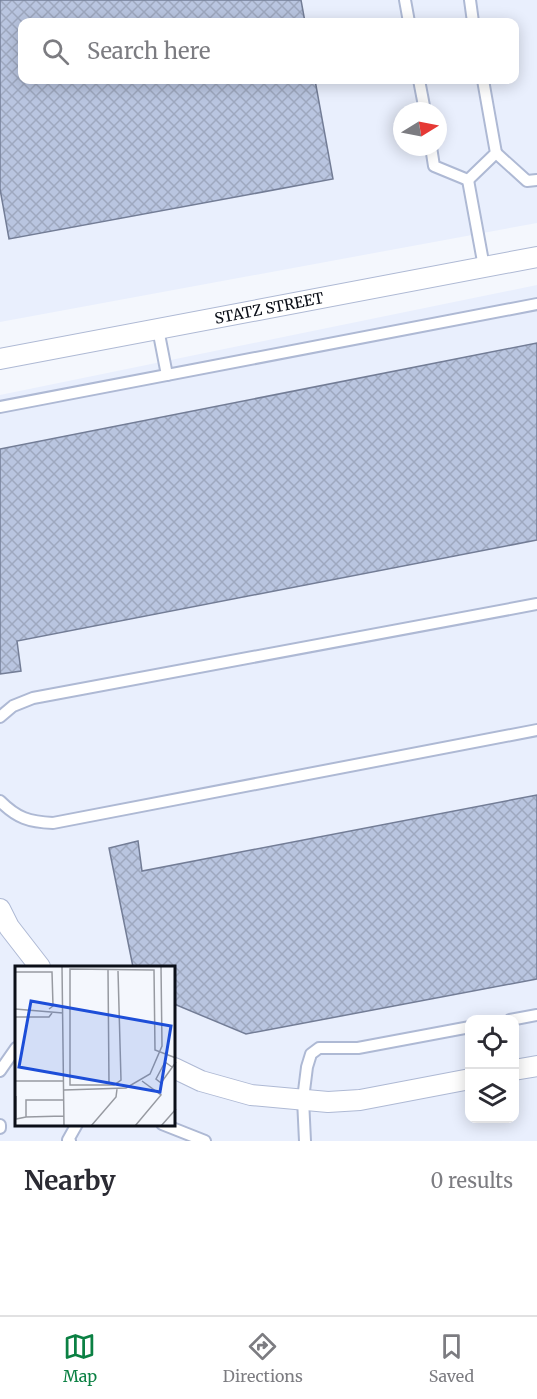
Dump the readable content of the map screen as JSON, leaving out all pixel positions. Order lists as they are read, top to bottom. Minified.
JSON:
{"streets":{"street":["STATZ STREET"]},"north":"right","page":{"search":"Search here","heading":["Nearby","0 results"],"nav":["Map","Directions","Saved"]}}
